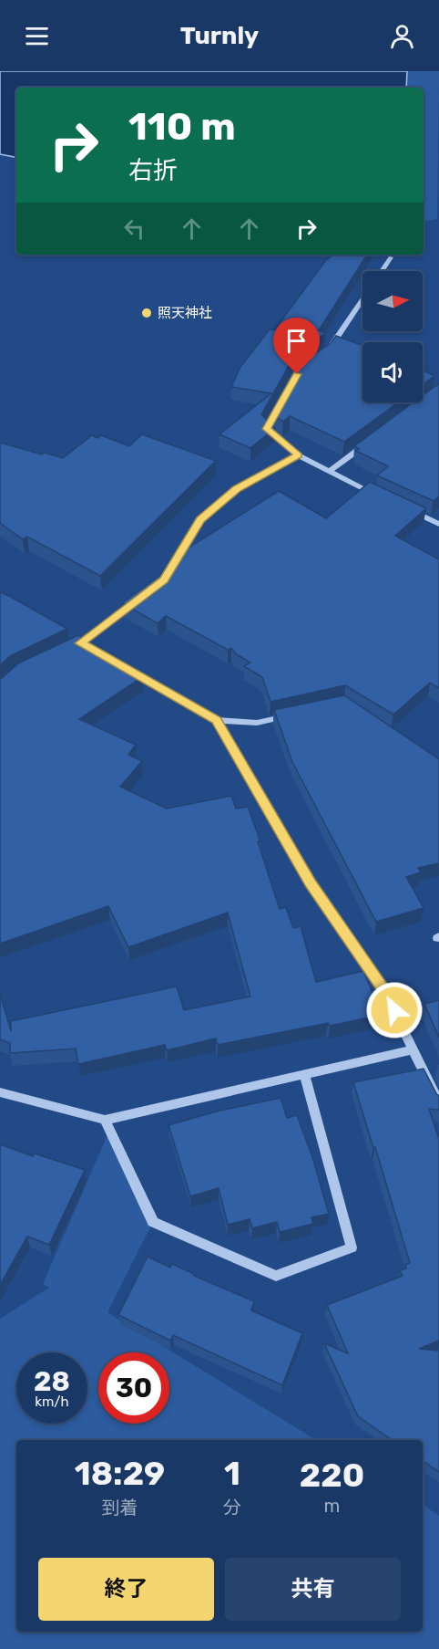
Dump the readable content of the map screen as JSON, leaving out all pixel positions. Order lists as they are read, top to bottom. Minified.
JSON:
{"places":["照天神社"],"north":"right","page":{"header":"Turnly","turn":["110 m","右折"],"speed":"28 km/h","limit":"30","eta":["18:29","到着","1","分","220","m"],"buttons":["終了","共有"]}}
